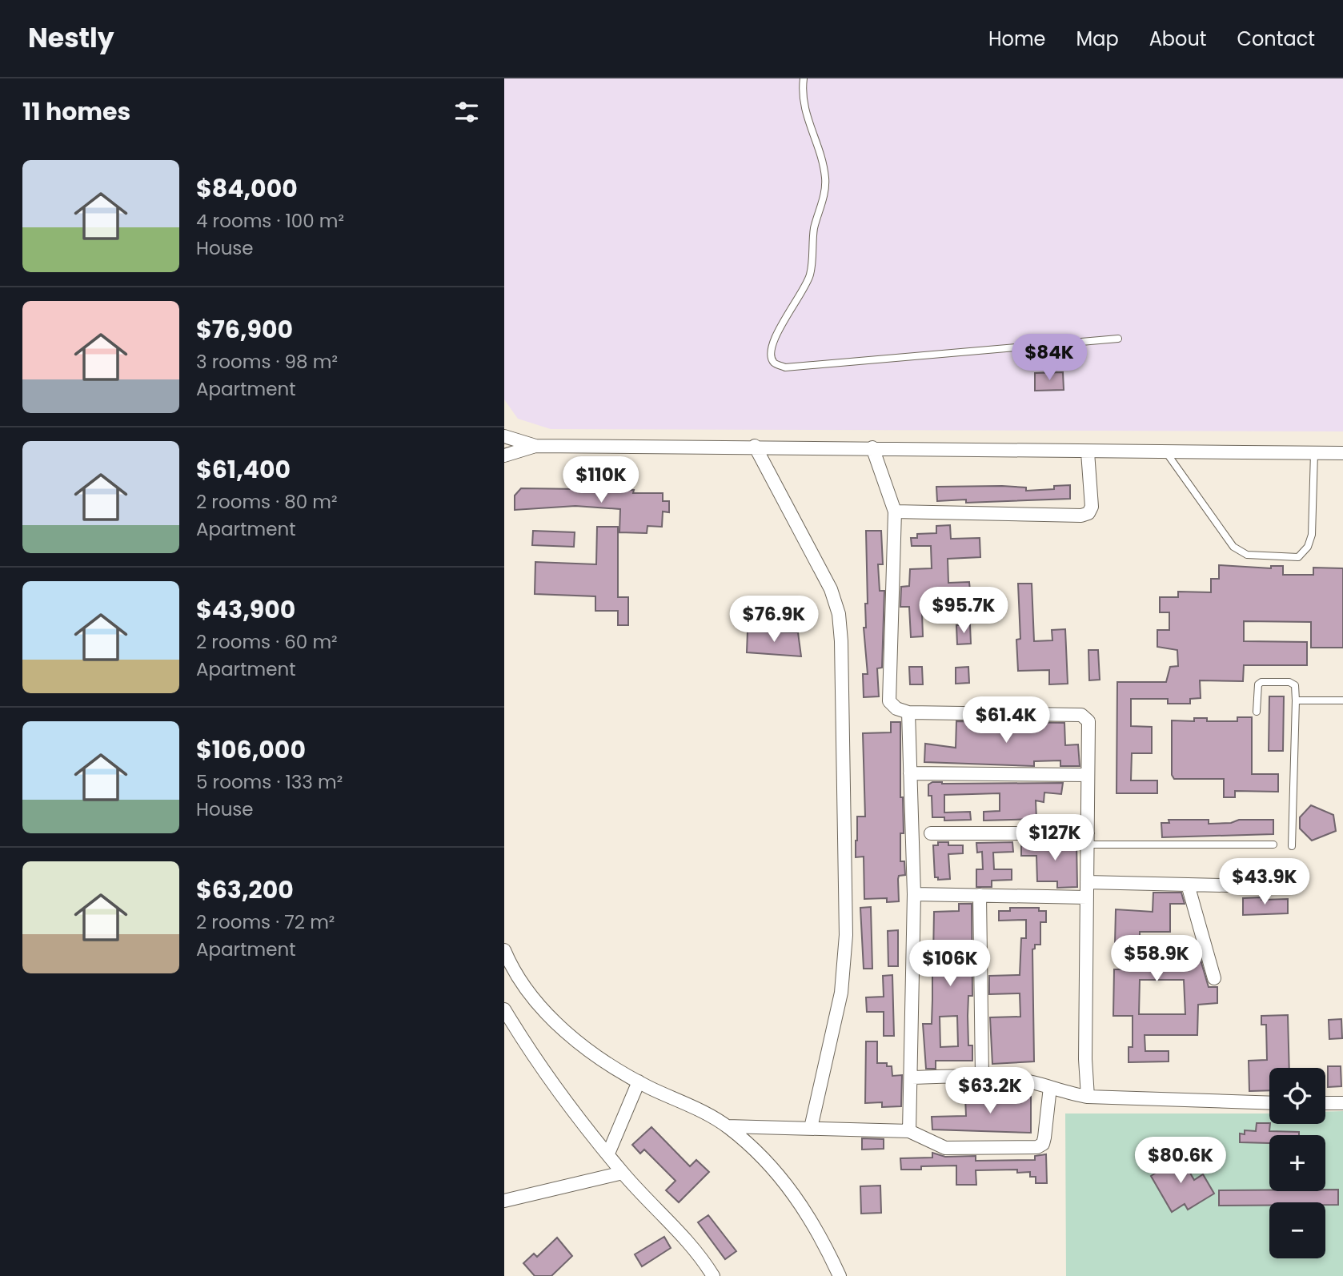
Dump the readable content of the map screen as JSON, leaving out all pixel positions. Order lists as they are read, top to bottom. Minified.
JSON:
{"page":{"header":"Nestly","nav":["Home","Map","About","Contact"],"heading":"11 homes","list":[{"name":"$84,000","note":"4 rooms · 100 m² · House"},{"name":"$76,900","note":"3 rooms · 98 m² · Apartment"},{"name":"$61,400","note":"2 rooms · 80 m² · Apartment"},{"name":"$43,900","note":"2 rooms · 60 m² · Apartment"},{"name":"$106,000","note":"5 rooms · 133 m² · House"},{"name":"$63,200","note":"2 rooms · 72 m² · Apartment"}],"price":["$84K","$110K","$95.7K","$76.9K","$61.4K","$127K","$43.9K","$58.9K","$106K","$63.2K","$80.6K"],"map_buttons":["+","−"]}}
